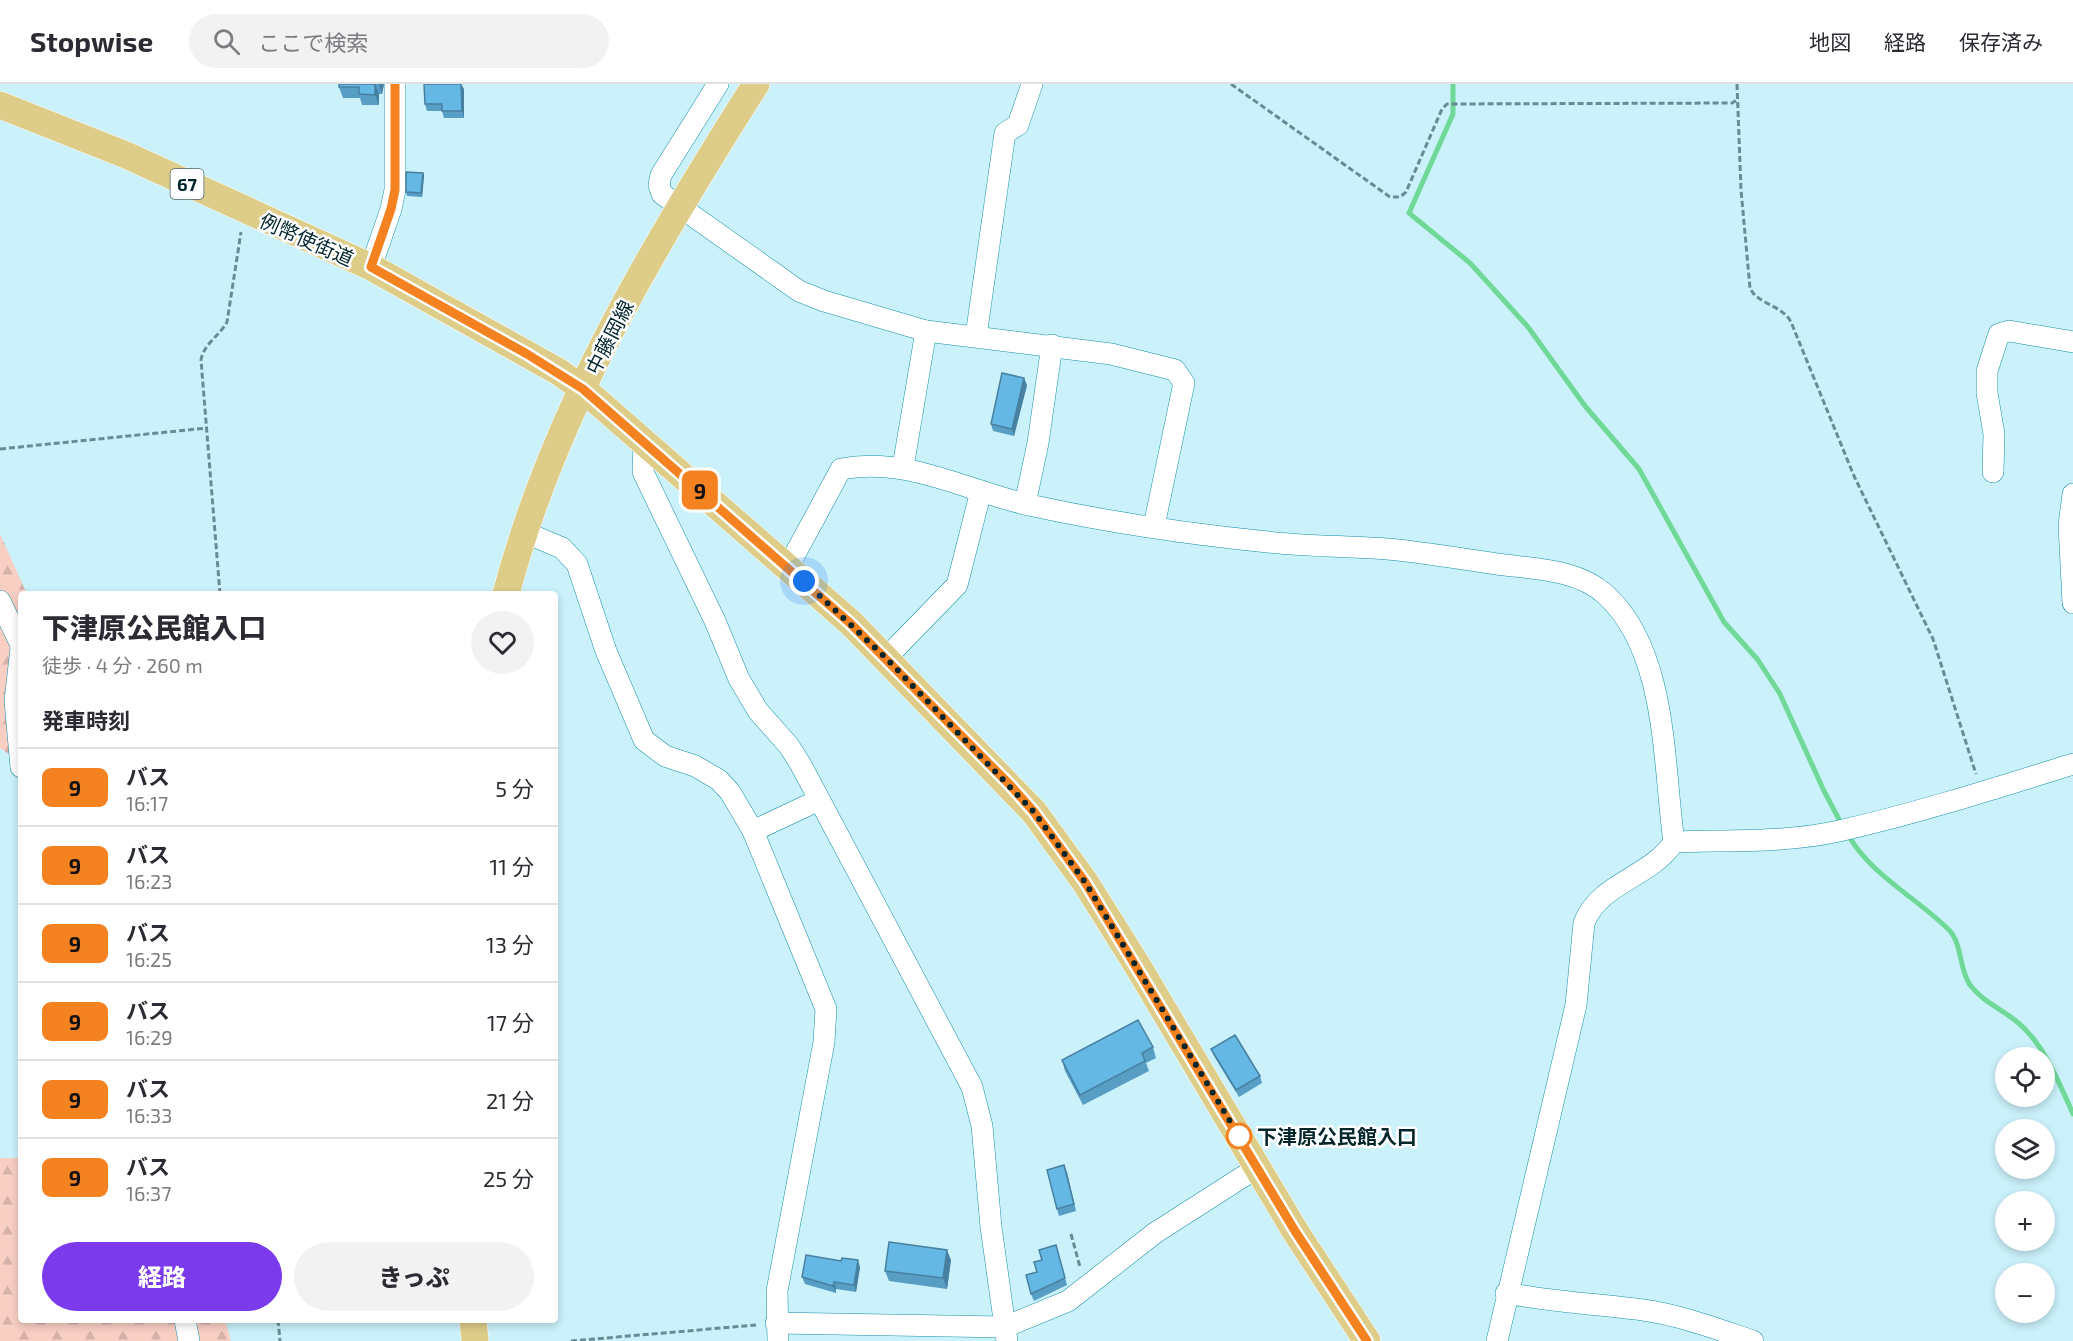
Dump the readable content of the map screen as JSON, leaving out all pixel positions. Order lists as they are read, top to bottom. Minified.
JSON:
{"streets":{"main road":["67","例幣使街道","中藤岡線"]},"crossings":[["例幣使街道","中藤岡線"]],"places":["下津原公民館入口"],"lines":["bus line 9"],"page":{"header":"Stopwise","search":"ここで検索","nav":["地図","経路","保存済み"],"on_map":"9","heading":[["下津原公民館入口","徒歩 · 4 分 · 260 m"],"発車時刻"],"list":[{"mark":"9","name":"バス","note":"16:17","value":"5 分"},{"mark":"9","name":"バス","note":"16:23","value":"11 分"},{"mark":"9","name":"バス","note":"16:25","value":"13 分"},{"mark":"9","name":"バス","note":"16:29","value":"17 分"},{"mark":"9","name":"バス","note":"16:33","value":"21 分"},{"mark":"9","name":"バス","note":"16:37","value":"25 分"}],"map_buttons":["+","−"],"buttons":["経路","きっぷ"]}}
